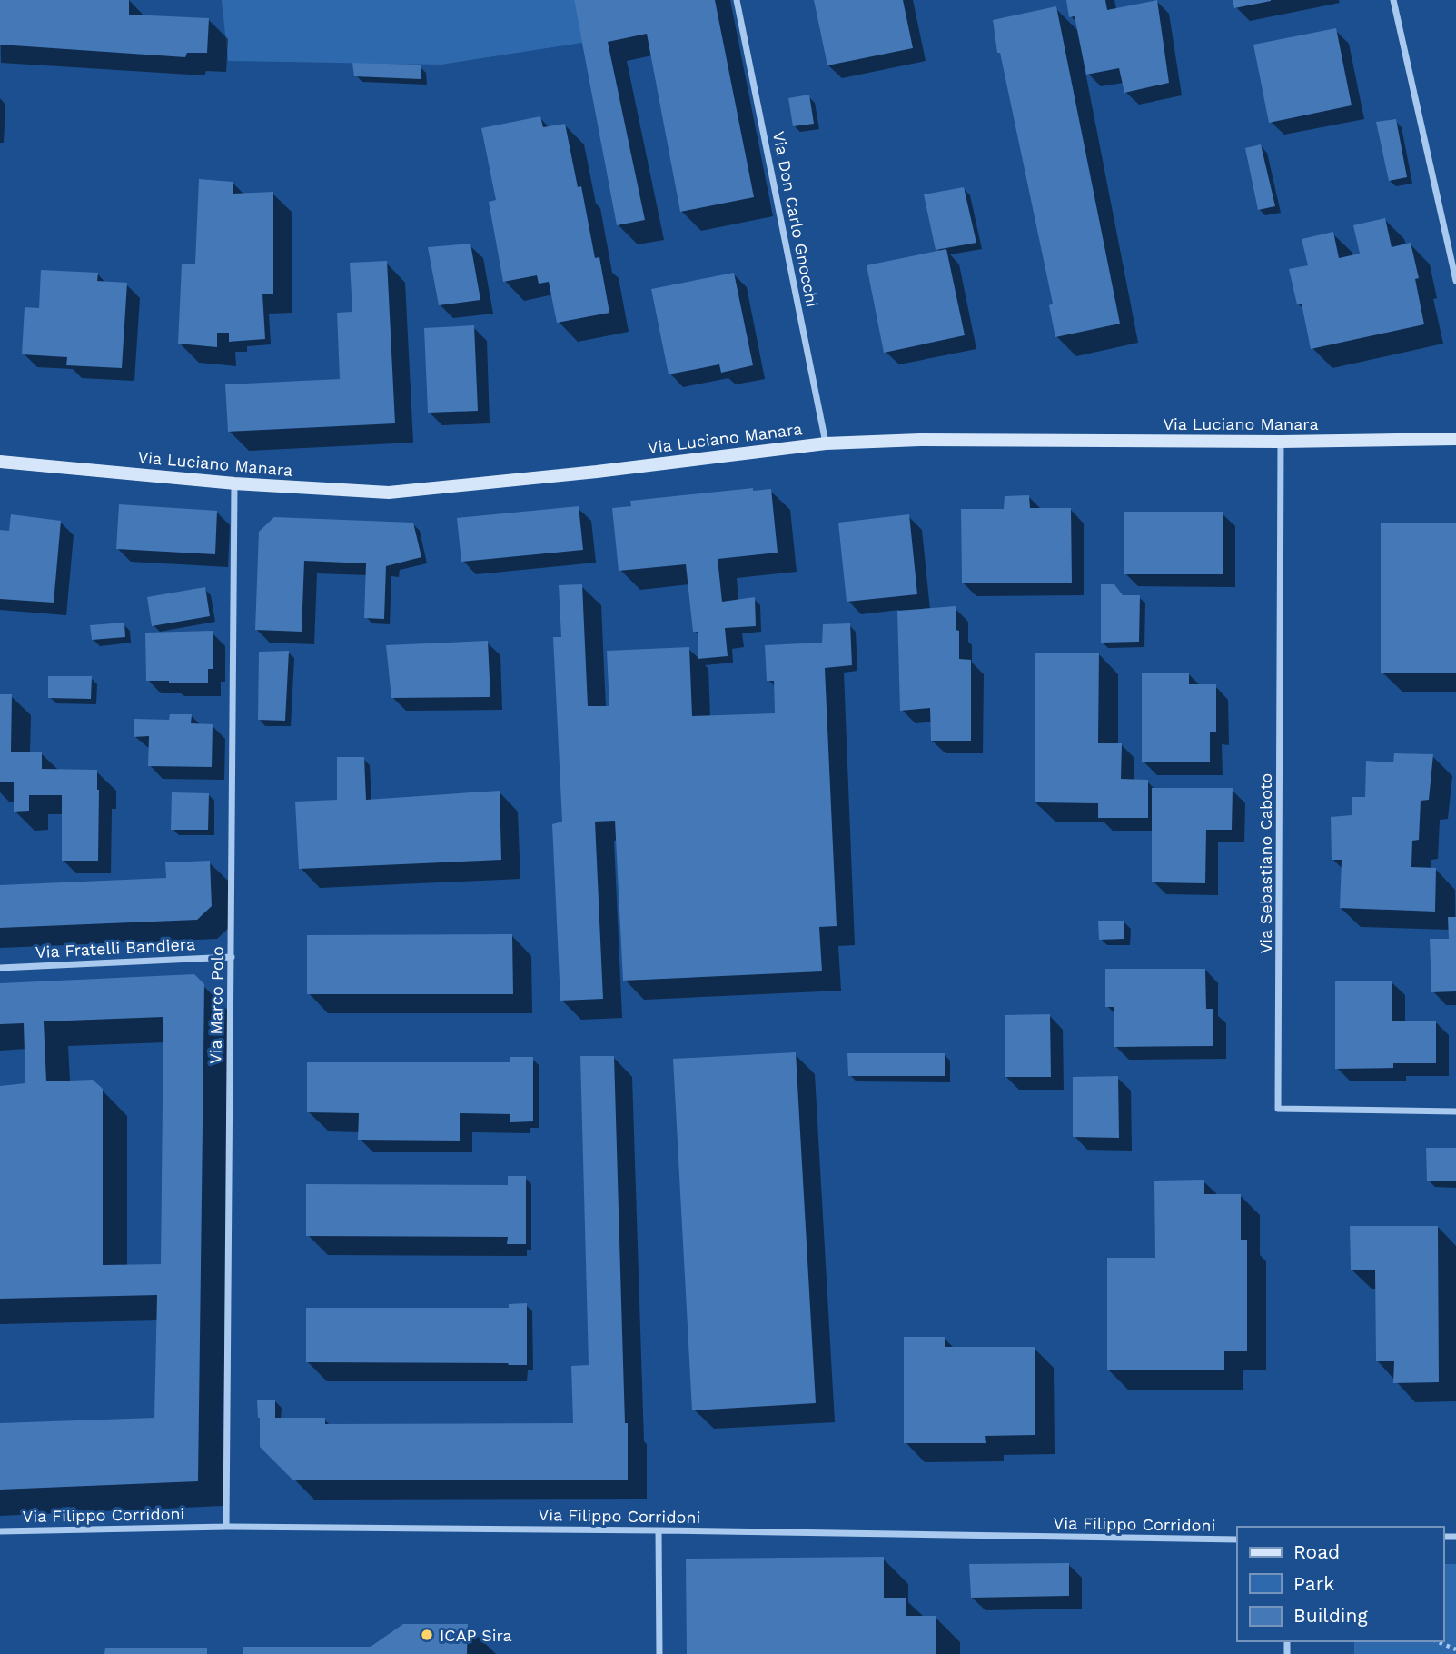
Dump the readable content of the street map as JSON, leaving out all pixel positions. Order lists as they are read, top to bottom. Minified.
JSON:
{"streets":{"main road":["Via Luciano Manara"],"street":["Via Don Carlo Gnocchi","Via Sebastiano Caboto","Via Fratelli Bandiera","Via Marco Polo","Via Filippo Corridoni"]},"crossings":[["Via Don Carlo Gnocchi","Via Luciano Manara"],["Via Luciano Manara","Via Sebastiano Caboto"],["Via Luciano Manara","Via Marco Polo"],["Via Fratelli Bandiera","Via Marco Polo"],["Via Marco Polo","Via Filippo Corridoni"]],"places":["ICAP Sira"],"legend":["Road","Park","Building"]}
